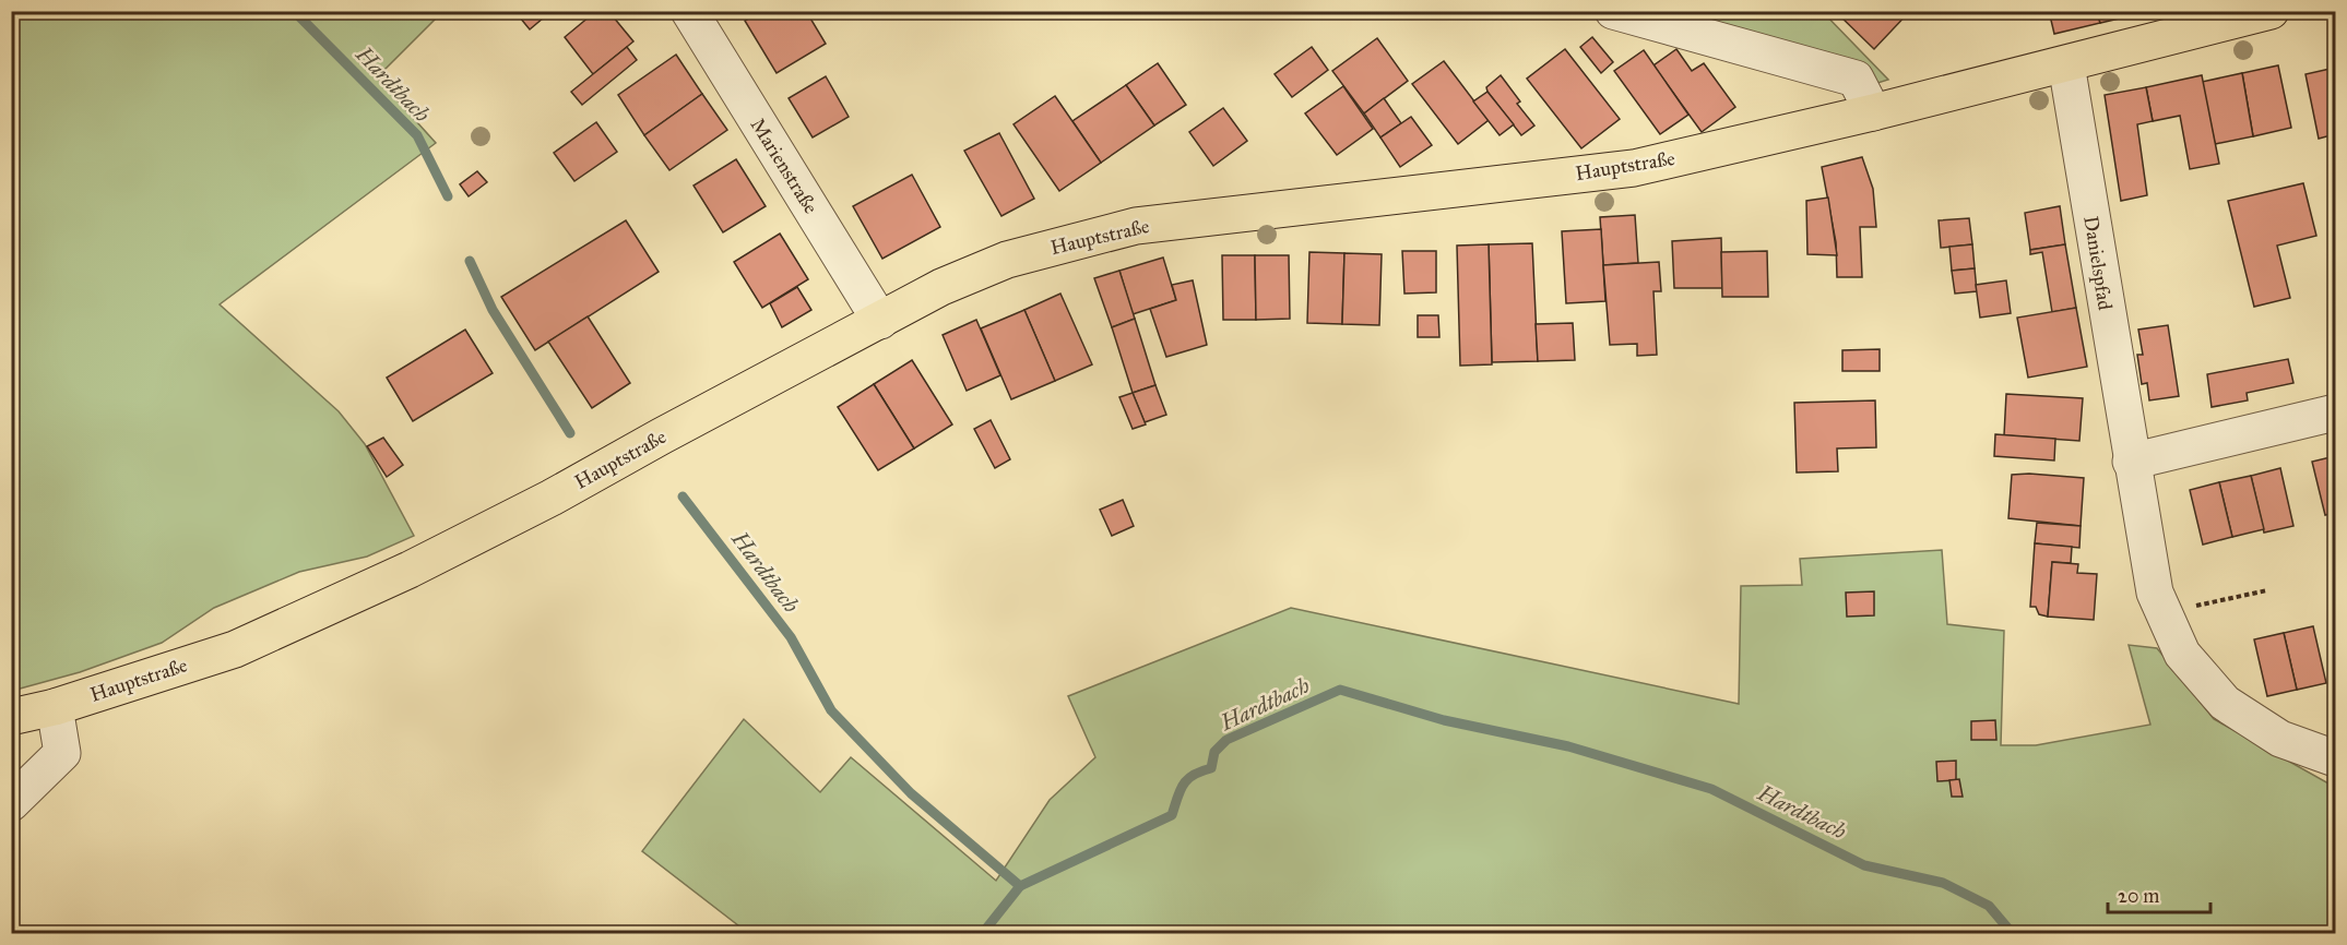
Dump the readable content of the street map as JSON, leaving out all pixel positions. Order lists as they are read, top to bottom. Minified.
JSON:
{"streets":{"main road":["Hauptstraße"],"street":["Marienstraße","Danielspfad"]},"crossings":[["Marienstraße","Hauptstraße"],["Hauptstraße","Danielspfad"]],"water":["Hardtbach"],"scale_bar":"20 m"}
